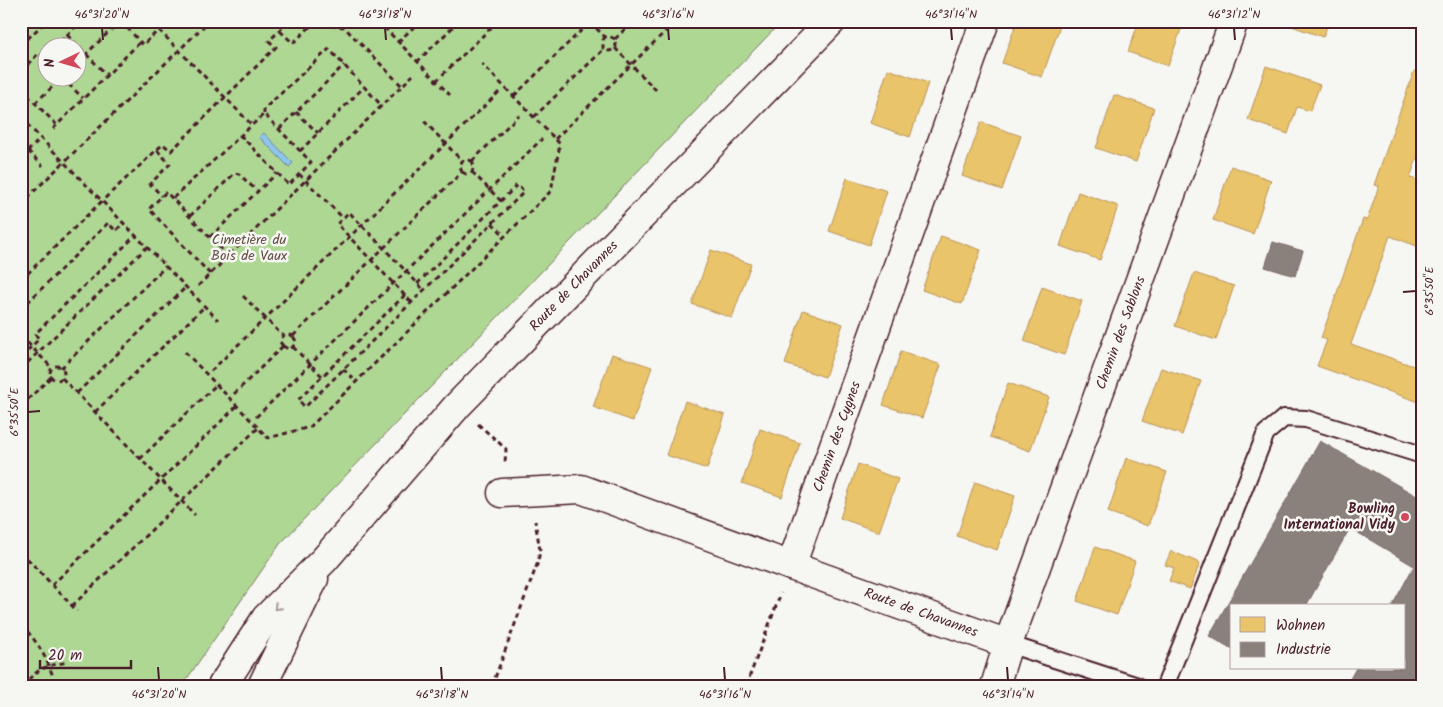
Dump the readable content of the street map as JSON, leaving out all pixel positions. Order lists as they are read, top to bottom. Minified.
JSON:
{"streets":{"street":["Route de Chavannes","Chemin des Sablons","Chemin des Cygnes"]},"crossings":[["Route de Chavannes","Chemin des Sablons"],["Route de Chavannes","Chemin des Cygnes"]],"parks":["Cimetière du Bois de Vaux"],"places":["Bowling International Vidy"],"legend":["Wohnen","Industrie"],"scale_bar":"20 m","north":"left","coordinates":["46°31'20\"N","46°31'18\"N","46°31'16\"N","46°31'14\"N","46°31'12\"N","6°35'50\"E"]}
